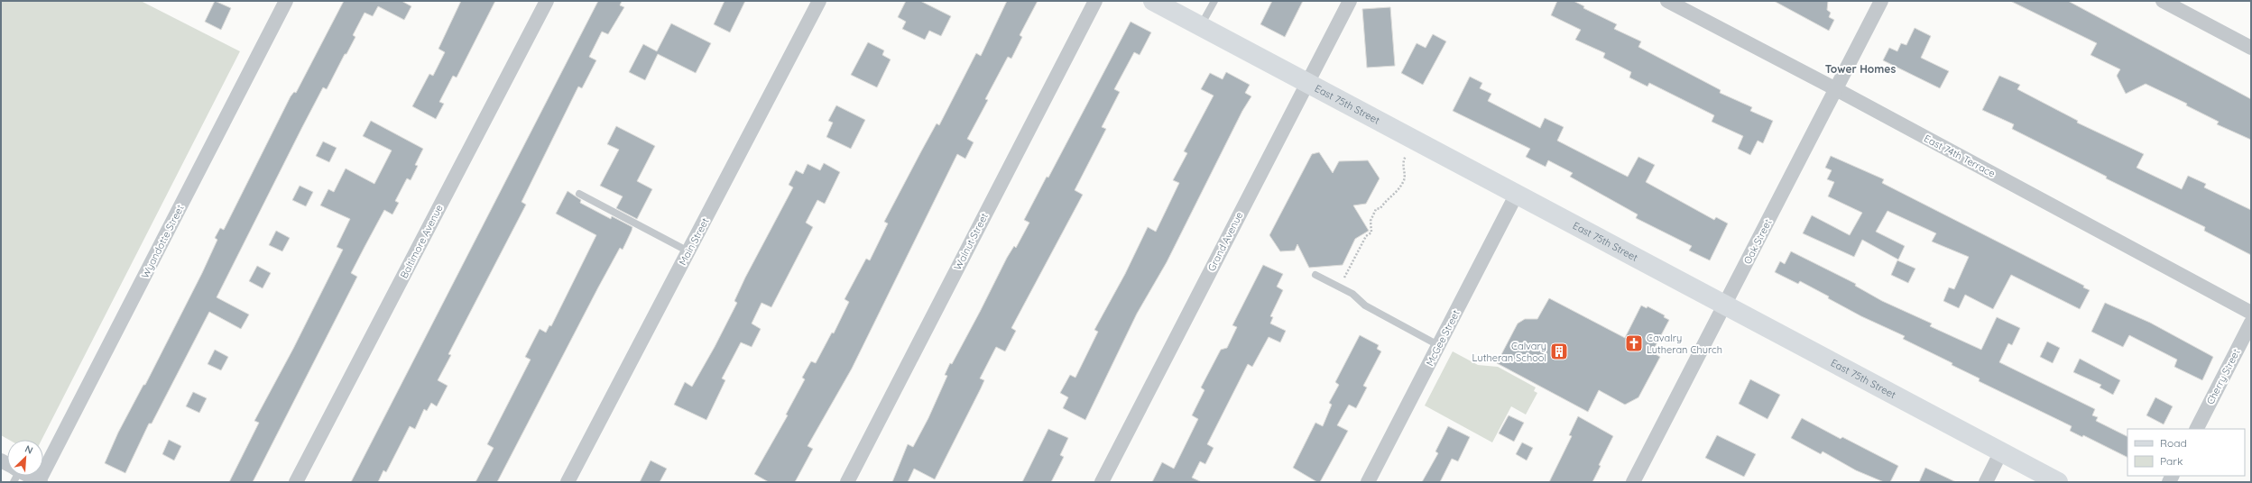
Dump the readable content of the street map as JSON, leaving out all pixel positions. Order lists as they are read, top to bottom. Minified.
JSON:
{"streets":{"main road":["East 75th Street"],"street":["East 74th Terrace","Wyandotte Street","Baltimore Avenue","Main Street","Walnut Street","Grand Avenue","Oak Street","McGee Street","Cherry Street"]},"crossings":[["East 75th Street","Grand Avenue"],["East 75th Street","Oak Street"],["East 75th Street","McGee Street"],["East 74th Terrace","Oak Street"]],"districts":["Tower Homes"],"places":{"church":["Cavalry Lutheran Church"],"building":["Calvary Lutheran School"]},"legend":["Road","Park"],"north":"top right"}
